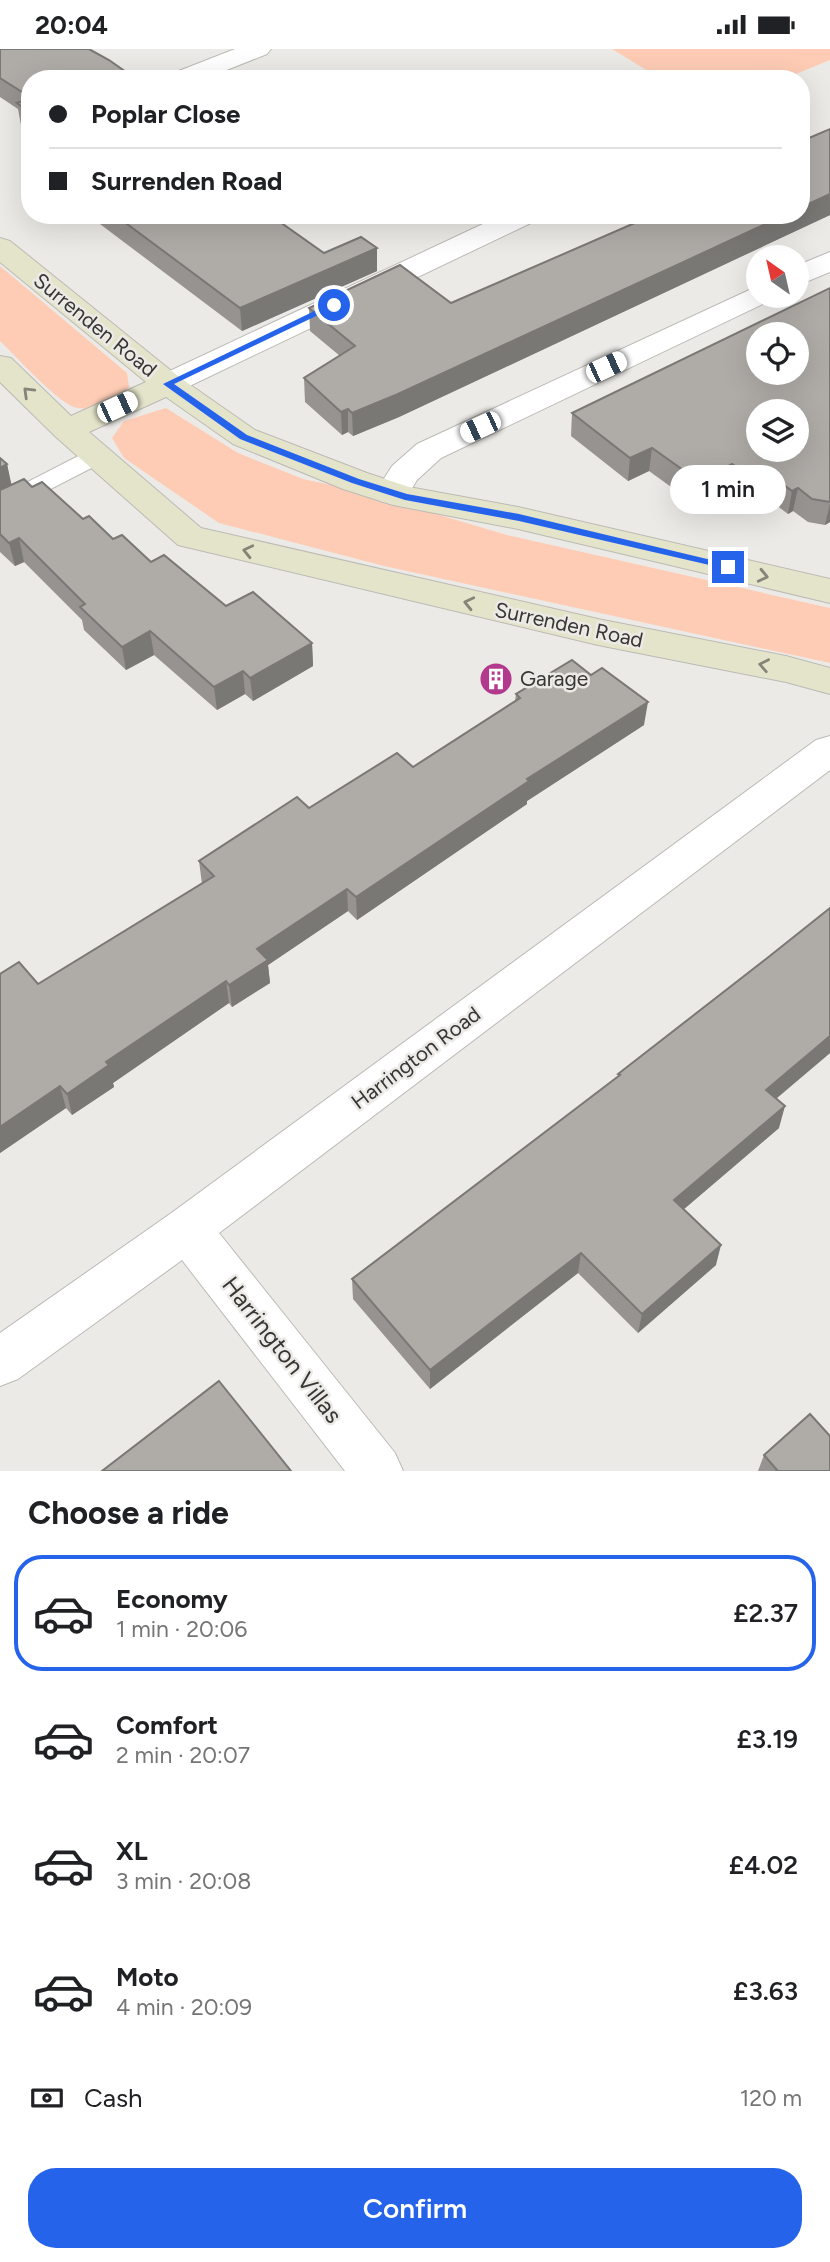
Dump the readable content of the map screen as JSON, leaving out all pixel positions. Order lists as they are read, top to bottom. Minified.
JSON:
{"streets":{"street":["Surrenden Road","Harrington Road","Harrington Villas"]},"crossings":[["Harrington Road","Harrington Villas"]],"places":{"building":["Garage"]},"north":"top left","page":{"status":"20:04","banner":["Poplar Close","Surrenden Road"],"bubble":"1 min","heading":"Choose a ride","list":[{"name":"Economy","note":"1 min · 20:06","value":"£2.37"},{"name":"Comfort","note":"2 min · 20:07","value":"£3.19"},{"name":"XL","note":"3 min · 20:08","value":"£4.02"},{"name":"Moto","note":"4 min · 20:09","value":"£3.63"}],"pay":["Cash","120 m"],"buttons":"Confirm"}}
